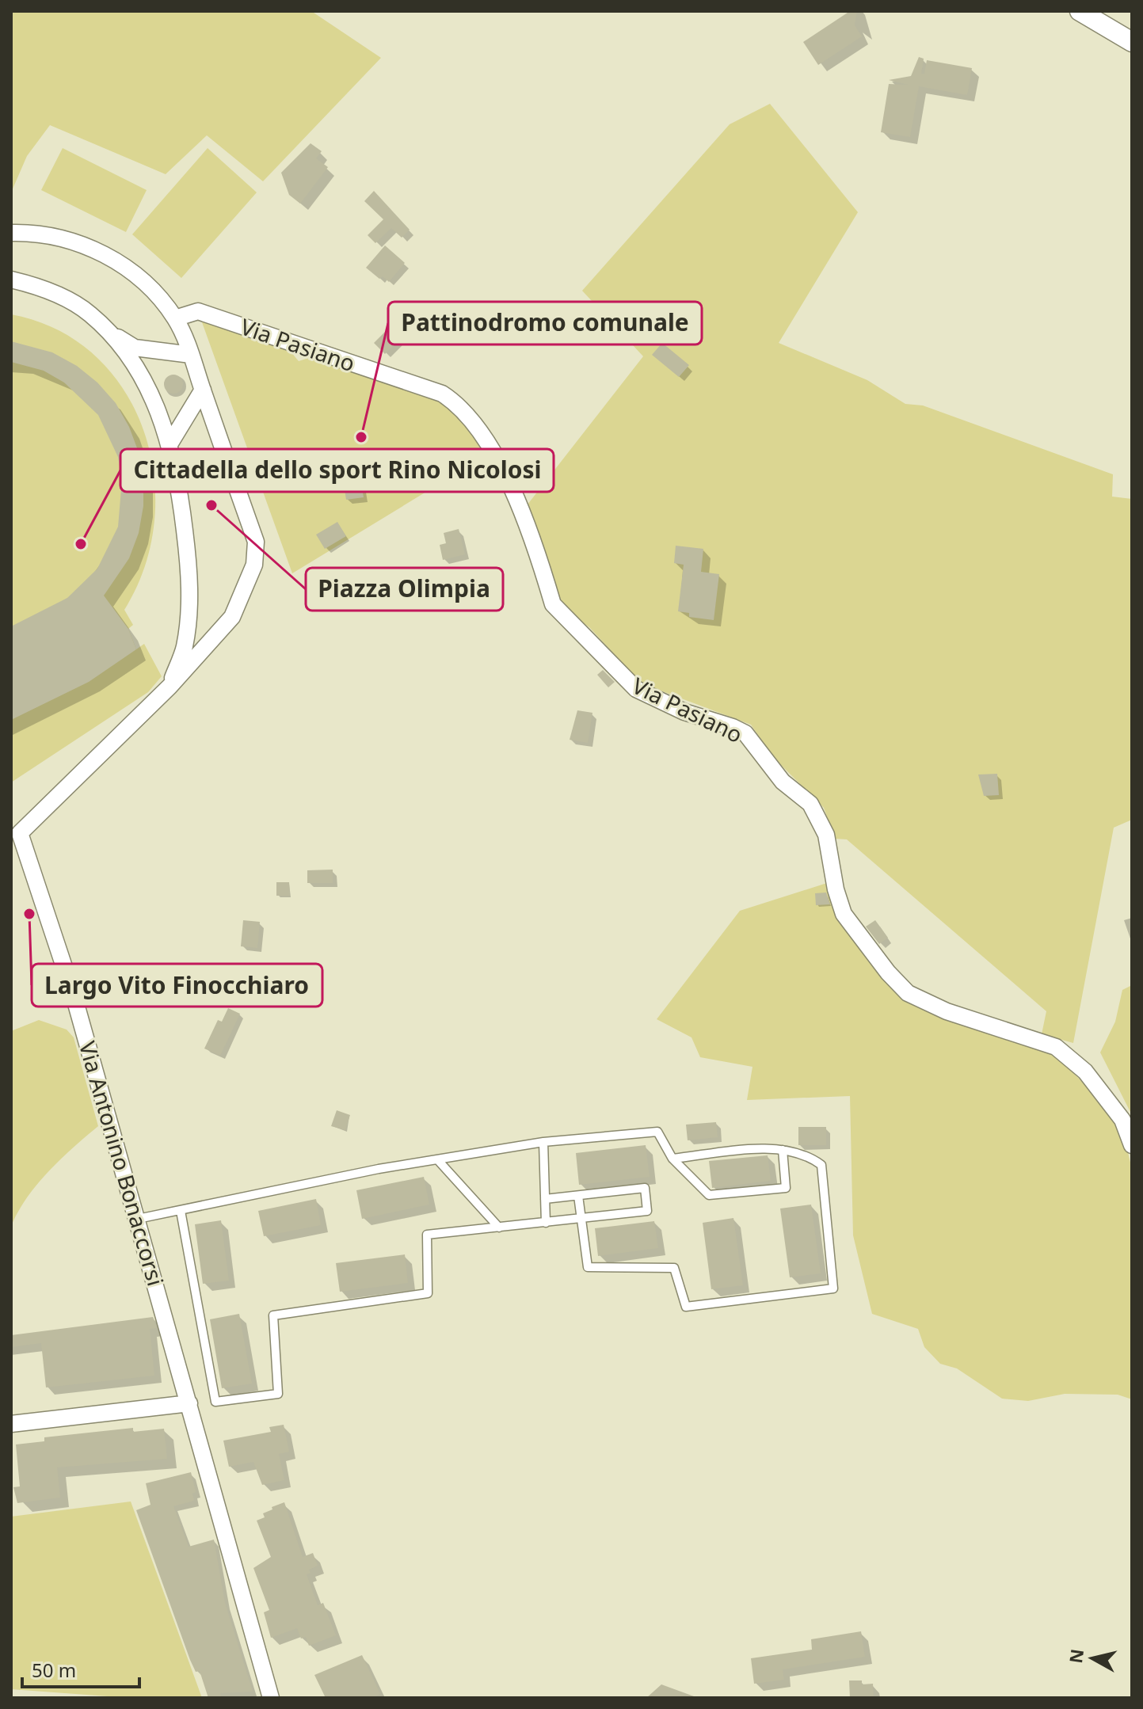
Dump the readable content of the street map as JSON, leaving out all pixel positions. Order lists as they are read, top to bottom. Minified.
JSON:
{"streets":{"street":["Via Pasiano","Via Antonino Bonaccorsi"]},"places":["Pattinodromo comunale","Piazza Olimpia","Cittadella dello sport Rino Nicolosi","Largo Vito Finocchiaro"],"scale_bar":"50 m","north":"left"}
